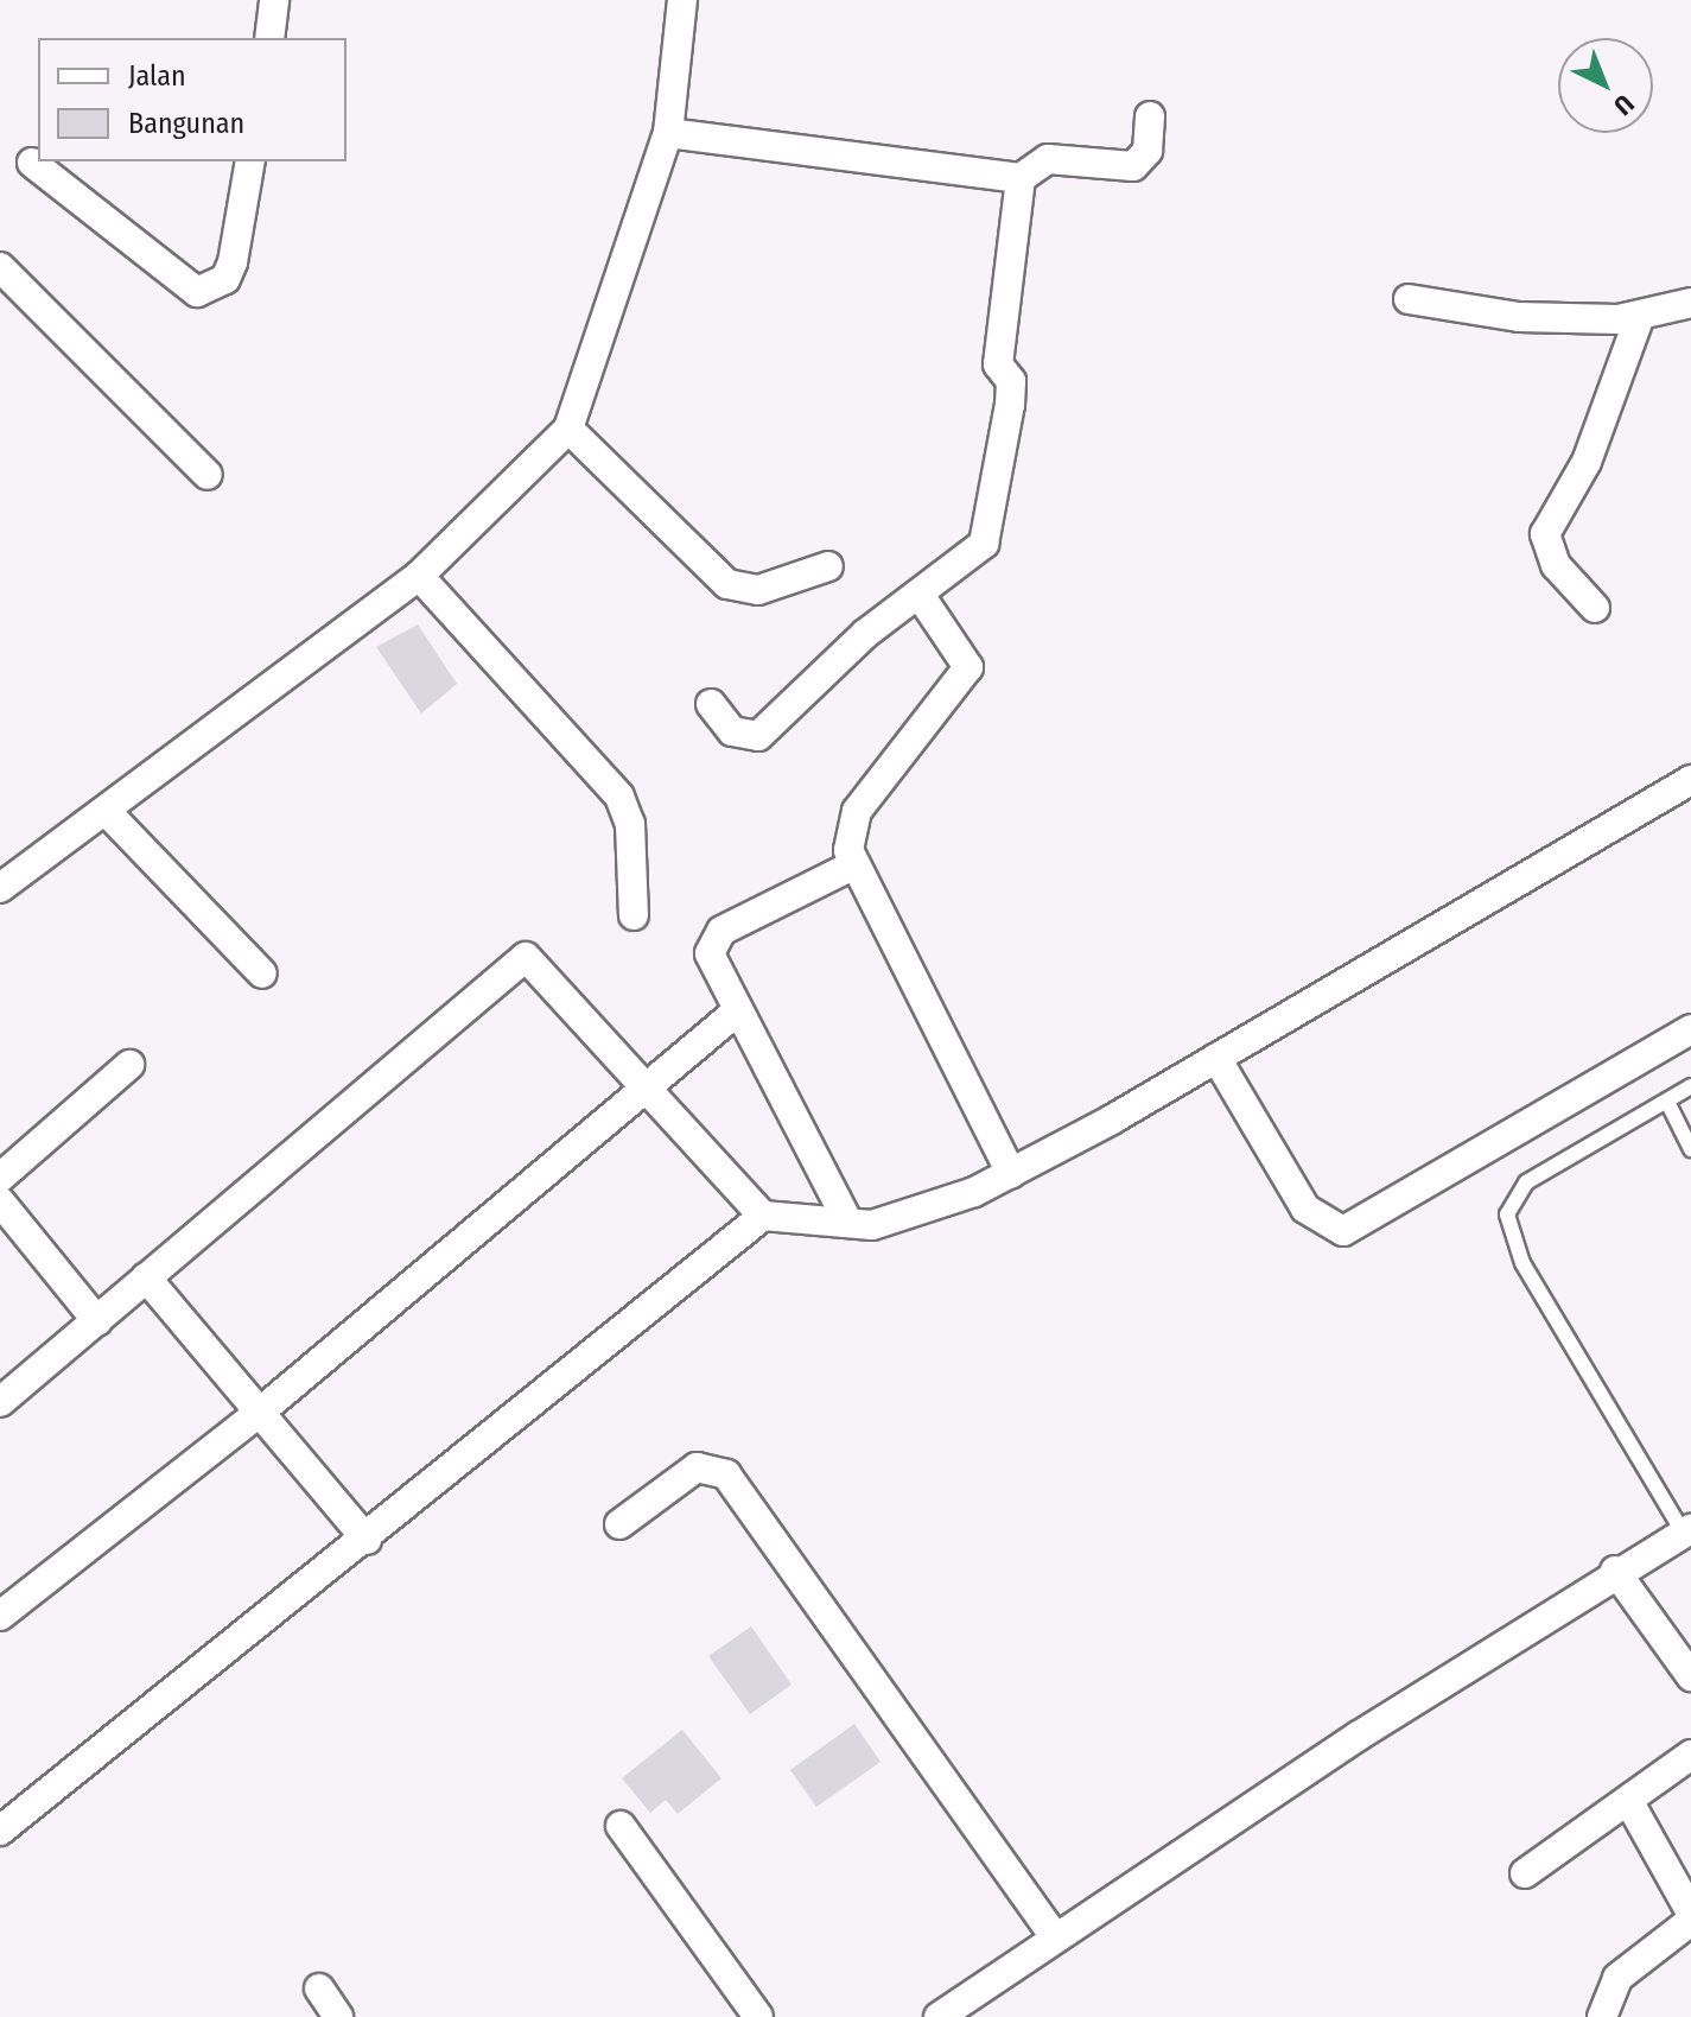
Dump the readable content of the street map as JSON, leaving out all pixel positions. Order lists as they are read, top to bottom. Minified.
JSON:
{"legend":["Jalan","Bangunan"],"north":"bottom right"}
